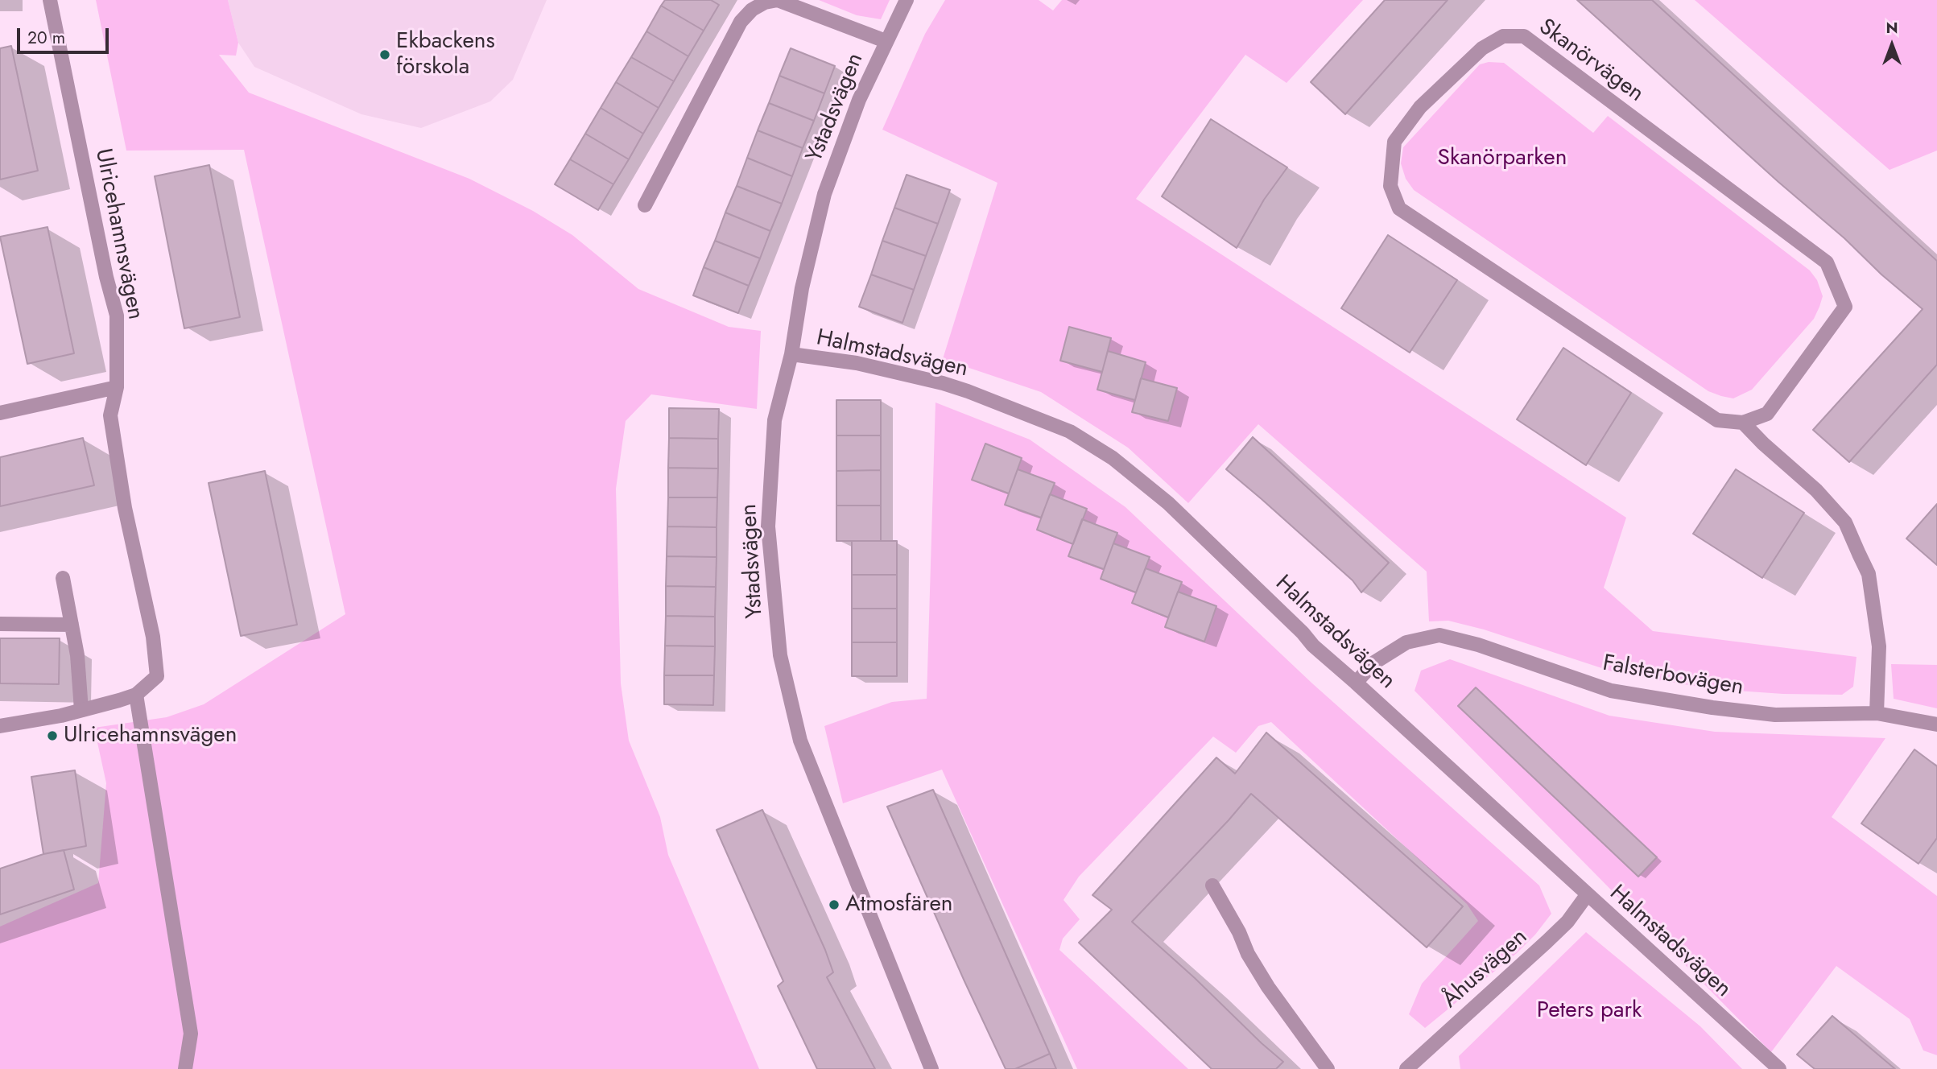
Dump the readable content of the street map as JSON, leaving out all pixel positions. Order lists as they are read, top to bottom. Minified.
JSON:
{"streets":{"street":["Skanörvägen","Ystadsvägen","Ulricehamnsvägen","Halmstadsvägen","Falsterbovägen","Åhusvägen"]},"crossings":[["Ystadsvägen","Halmstadsvägen"],["Halmstadsvägen","Falsterbovägen"],["Halmstadsvägen","Åhusvägen"]],"parks":["Skanörparken","Peters park"],"places":["Ekbackens förskola","Ulricehamnsvägen","Atmosfären"],"scale_bar":"20 m","north":"top"}
